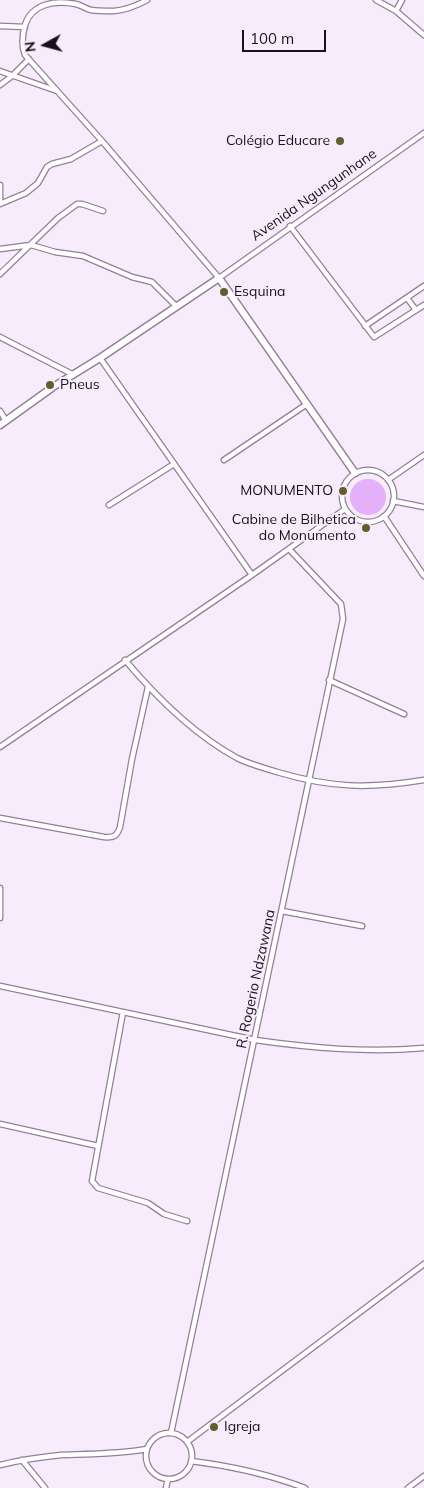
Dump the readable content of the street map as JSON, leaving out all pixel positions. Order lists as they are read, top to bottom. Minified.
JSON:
{"streets":{"street":["Avenida Ngungunhane","R. Rogerio Ndzawana"]},"places":["Colégio Educare","Esquina","Pneus","MONUMENTO","Cabine de Bilhetica do Monumento","Igreja"],"scale_bar":"100 m","north":"left"}
